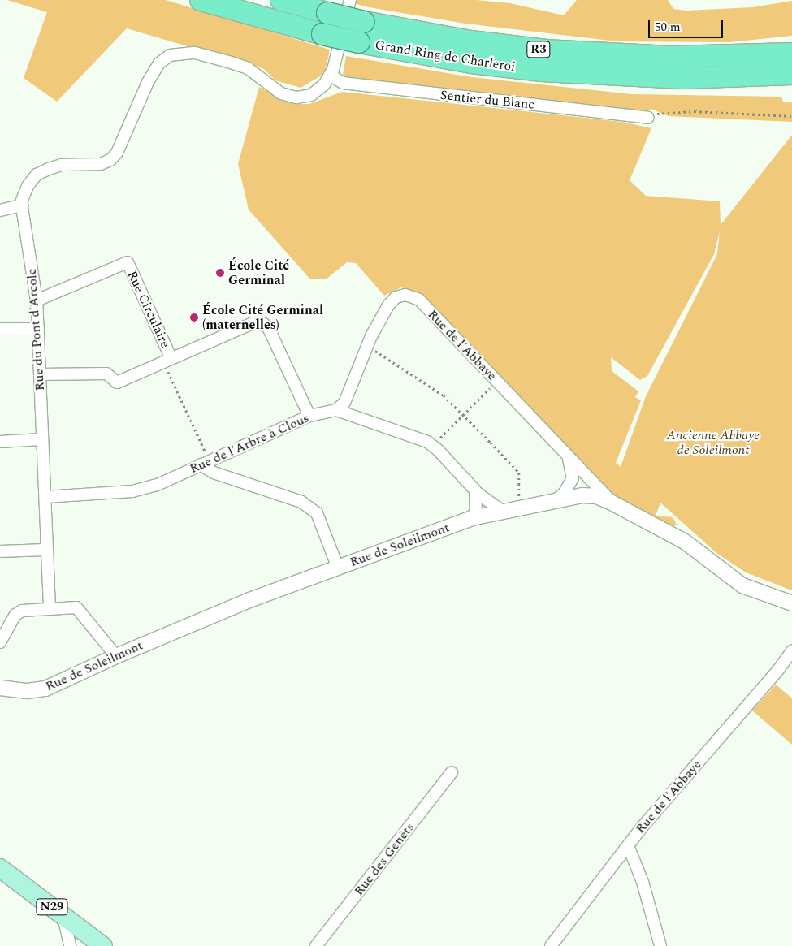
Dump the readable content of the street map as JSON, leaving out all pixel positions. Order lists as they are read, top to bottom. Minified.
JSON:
{"streets":{"highway":["R3","Grand Ring de Charleroi"],"main road":["N29"],"street":["Sentier du Blanc","Rue Circulaire","Rue du Pont d'Arcole","Rue de l'Abbaye","Rue de l'Arbre à Clous","Rue de Soleilmont","Rue des Genêts"]},"crossings":[["Sentier du Blanc","Rue du Pont d'Arcole"],["Rue Circulaire","Rue du Pont d'Arcole"],["Rue Circulaire","Rue de l'Arbre à Clous"],["Rue du Pont d'Arcole","Rue de l'Arbre à Clous"],["Rue de l'Abbaye","Rue de l'Arbre à Clous"],["Rue de l'Abbaye","Rue de Soleilmont"],["Rue de l'Arbre à Clous","Rue de Soleilmont"]],"parks":["Ancienne Abbaye de Soleilmont"],"places":["École Cité Germinal","École Cité Germinal (maternelles)"],"scale_bar":"50 m"}
